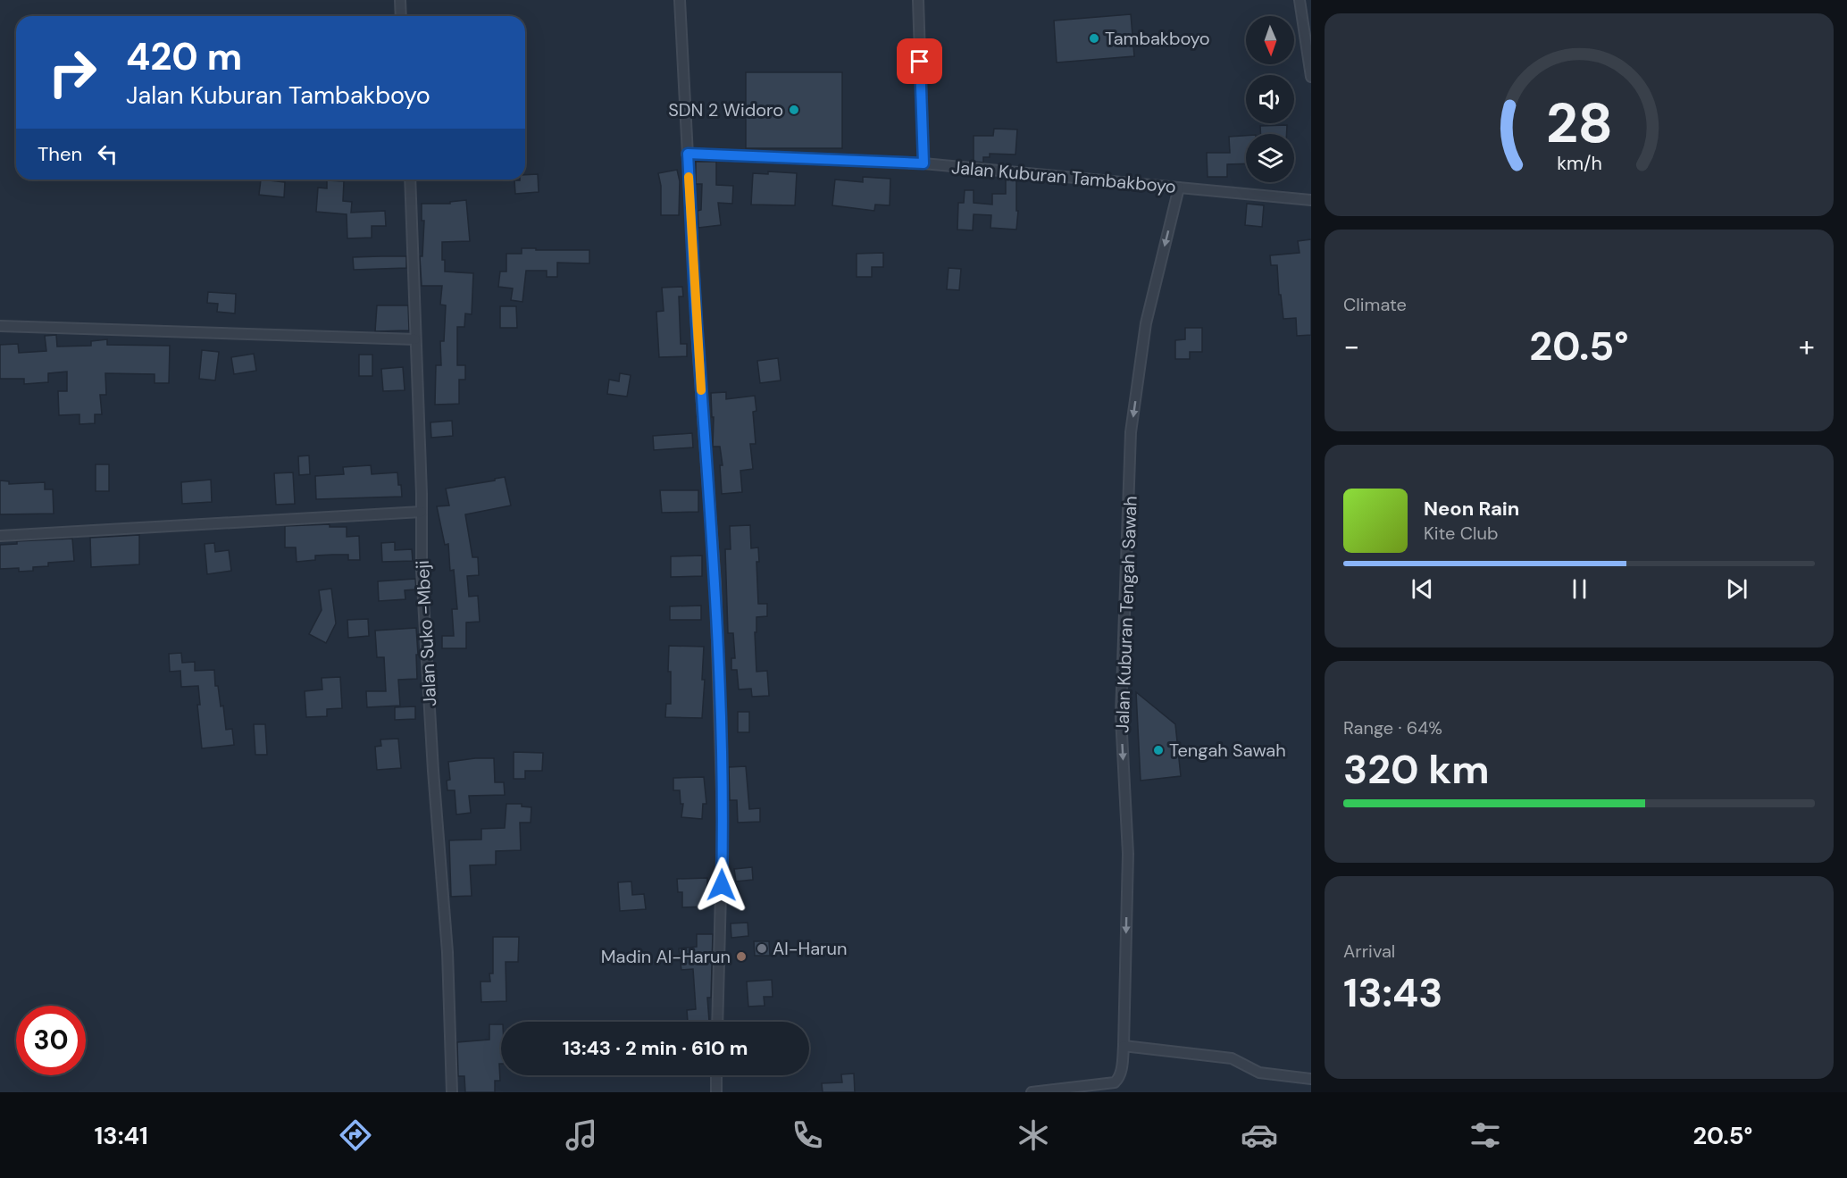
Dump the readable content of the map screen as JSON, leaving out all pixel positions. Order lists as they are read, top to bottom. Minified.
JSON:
{"streets":{"street":["Jalan Kuburan Tambakboyo","Jalan Kuburan Tengah Sawah","Jalan Suko -Mbeji"]},"crossings":[["Jalan Kuburan Tambakboyo","Jalan Kuburan Tengah Sawah"]],"one_way":["Jalan Kuburan Tengah Sawah"],"places":["Tambakboyo","SDN 2 Widoro","Tengah Sawah","Al-Harun","Madin Al-Harun"],"north":"bottom","page":{"turn":["420 m","Jalan Kuburan Tambakboyo"],"then":"Then","tile":["Climate",["Range · 64%","320 km"],["Arrival","13:43"]],"heat":["−","20.5°","+"],"song":["Neon Rain","Kite Club"],"limit":"30","trip":"13:43 · 2 min · 610 m","tabs":["13:41","20.5°"],"gauge":["28","km/h"]}}
